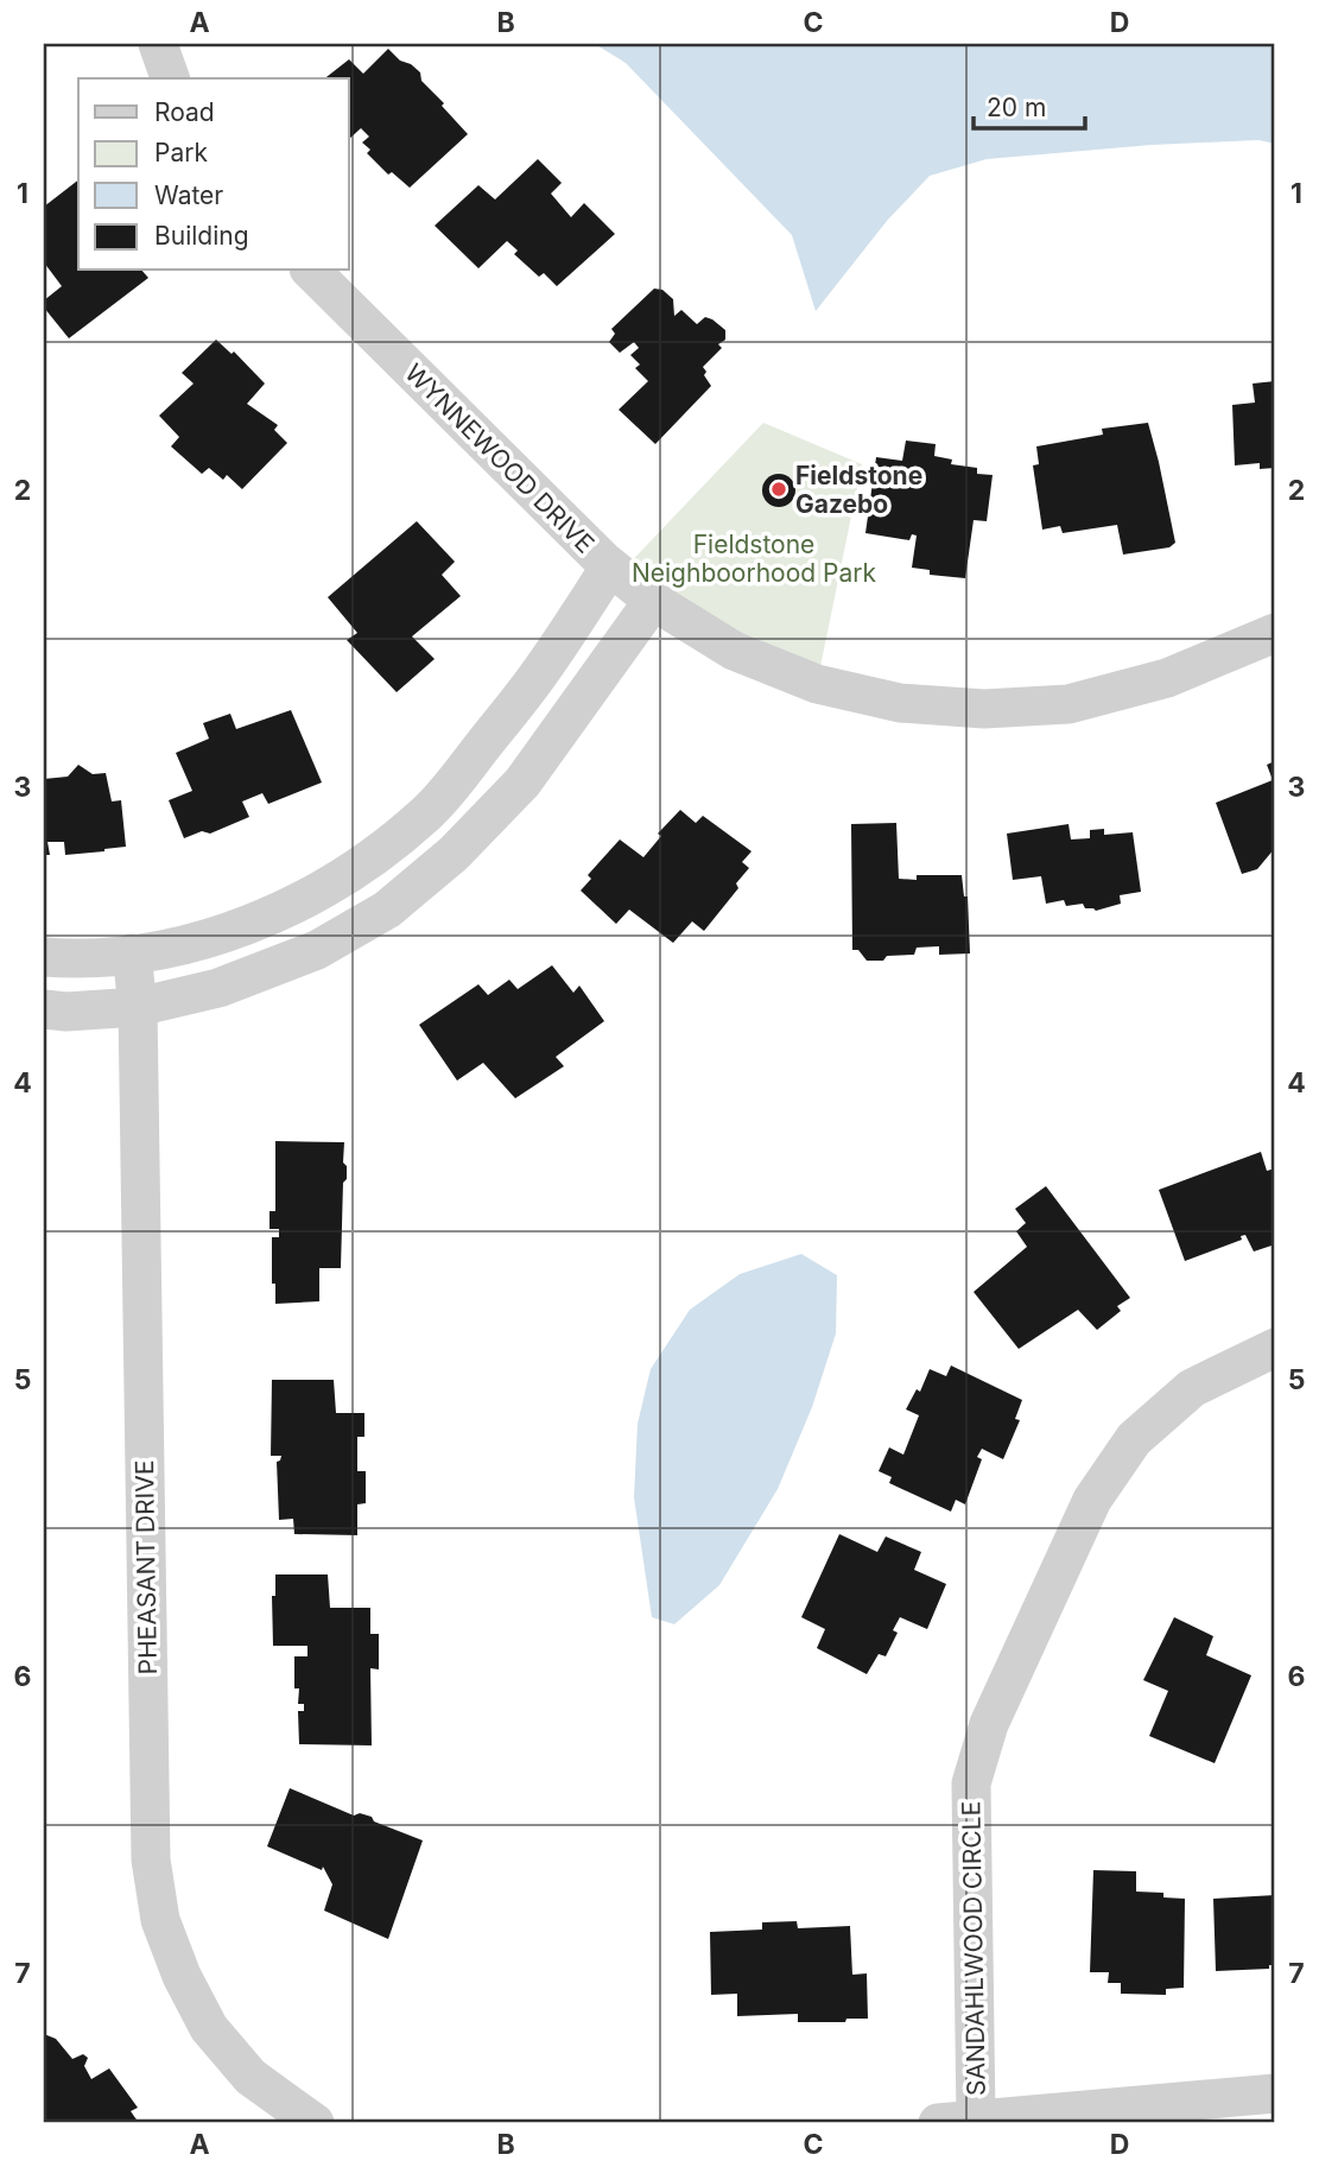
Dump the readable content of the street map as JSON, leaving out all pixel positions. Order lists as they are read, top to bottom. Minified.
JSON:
{"streets":{"street":["WYNNEWOOD DRIVE","PHEASANT DRIVE","SANDAHLWOOD CIRCLE"]},"parks":["Fieldstone Neighboorhood Park"],"places":["Fieldstone Gazebo"],"legend":["Road","Park","Water","Building"],"scale_bar":"20 m","grid":{"columns":["A","B","C","D"],"rows":["1","2","3","4","5","6","7"]}}
